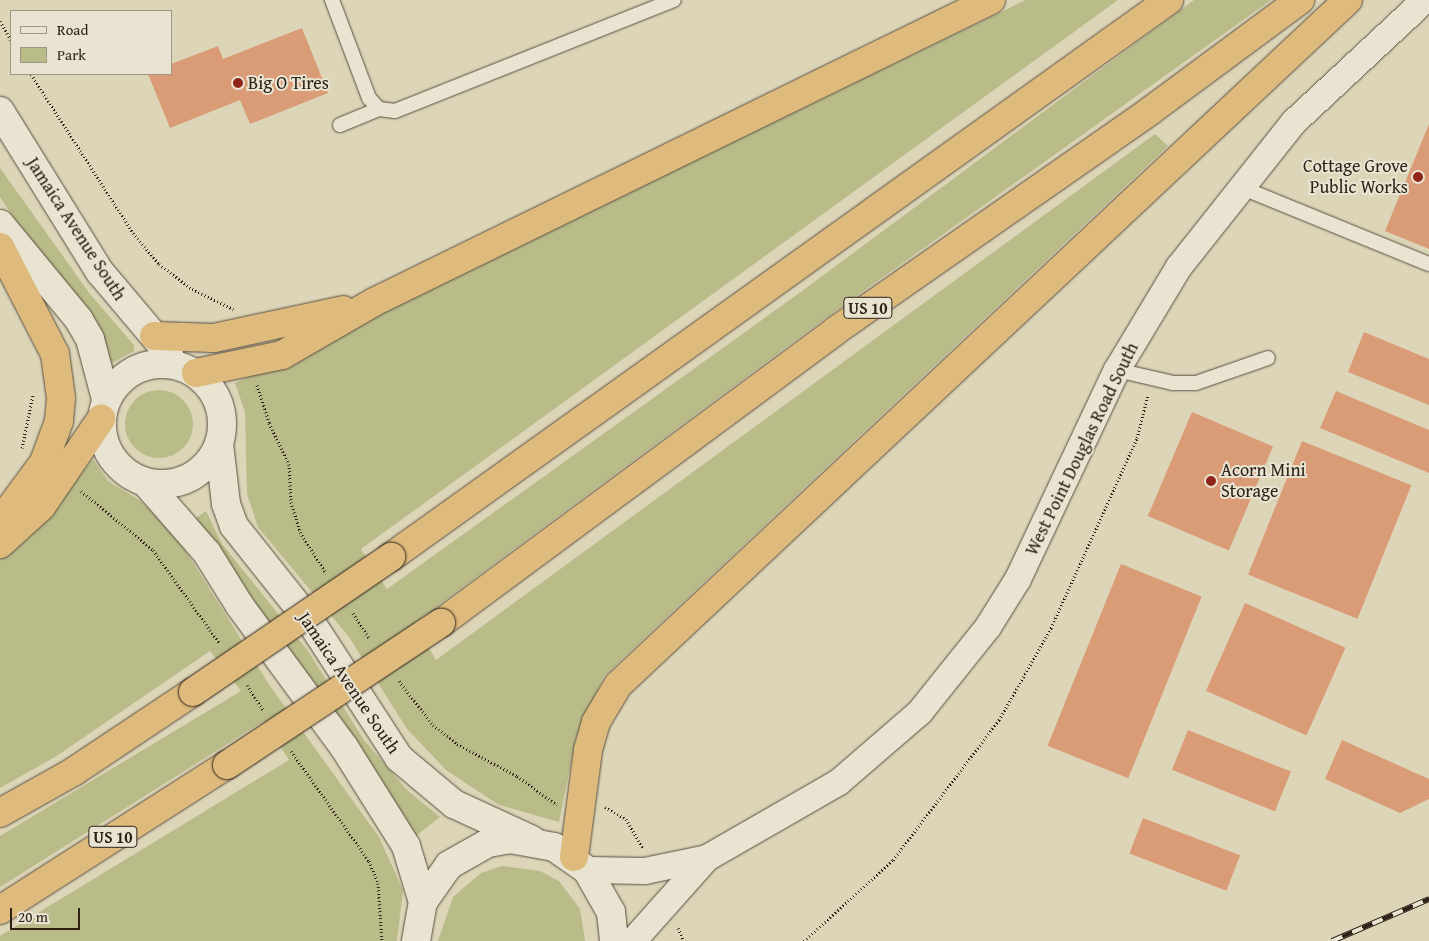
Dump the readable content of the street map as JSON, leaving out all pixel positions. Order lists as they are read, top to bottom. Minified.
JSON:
{"streets":{"highway":["US 10"],"main road":["Jamaica Avenue South"],"street":["West Point Douglas Road South"]},"crossings":[["Jamaica Avenue South","West Point Douglas Road South"]],"places":["Big O Tires","Cottage Grove Public Works","Acorn Mini Storage"],"legend":["Road","Park"],"scale_bar":"20 m"}
